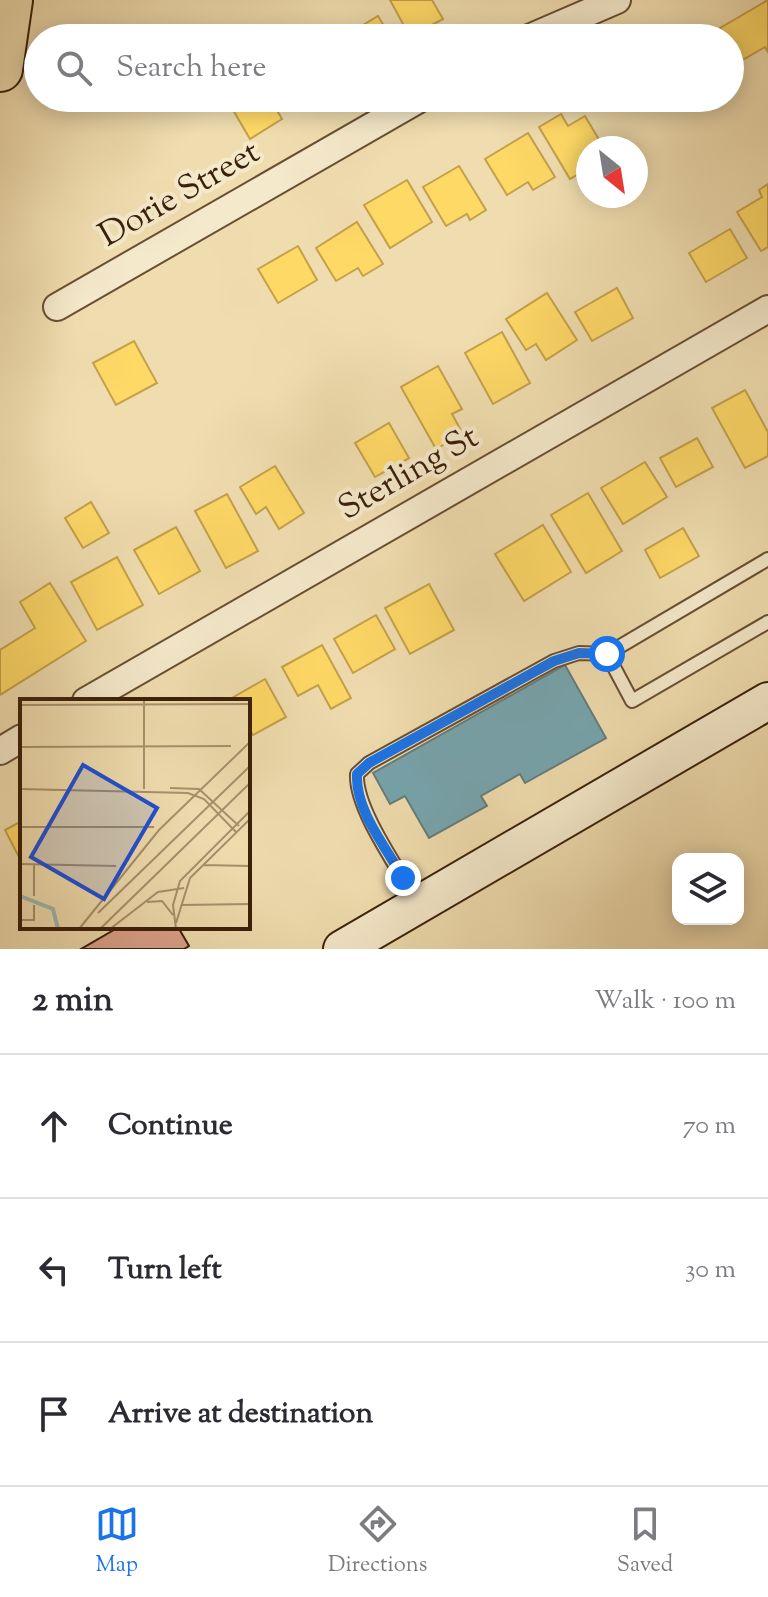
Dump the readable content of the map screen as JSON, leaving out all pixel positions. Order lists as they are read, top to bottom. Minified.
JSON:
{"streets":{"street":["Dorie Street","Sterling St"]},"north":"bottom right","page":{"search":"Search here","heading":["2 min","Walk · 100 m"],"list":[["Continue","70 m"],["Turn left","30 m"],"Arrive at destination"],"nav":["Map","Directions","Saved"]}}
